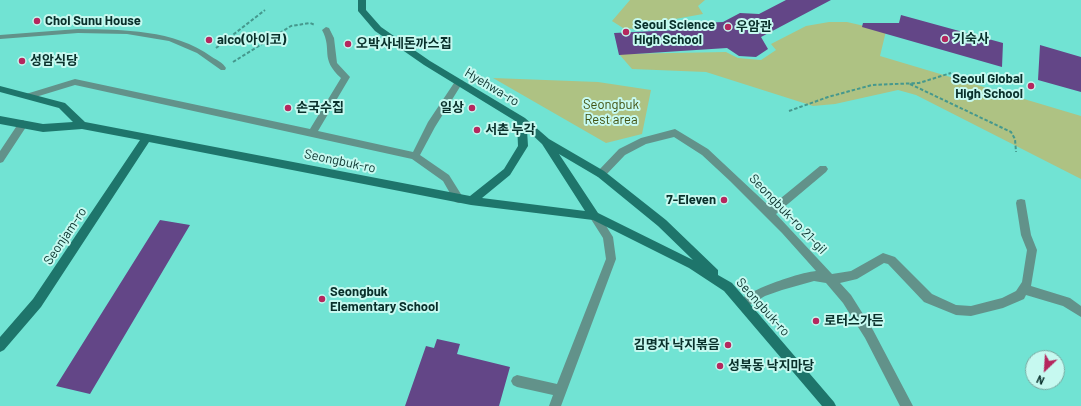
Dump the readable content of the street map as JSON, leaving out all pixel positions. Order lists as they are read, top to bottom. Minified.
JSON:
{"streets":{"main road":["Hyehwa-ro","Seongbuk-ro","Seonjam-ro"],"street":["Seongbuk-ro 21-gil"]},"crossings":[["Hyehwa-ro","Seongbuk-ro"],["Seongbuk-ro","Seonjam-ro"]],"parks":["Seongbuk Rest area"],"places":["Choi Sunu House","우암관","Seoul Science High School","기숙사","aico(아이코)","오박사네돈까스집","성암식당","Seoul Global High School","손국수집","일상","서촌 누각","7-Eleven","Seongbuk Elementary School","로터스가든","김명자 낙지볶음","성북동 낙지마당"],"north":"bottom left"}
